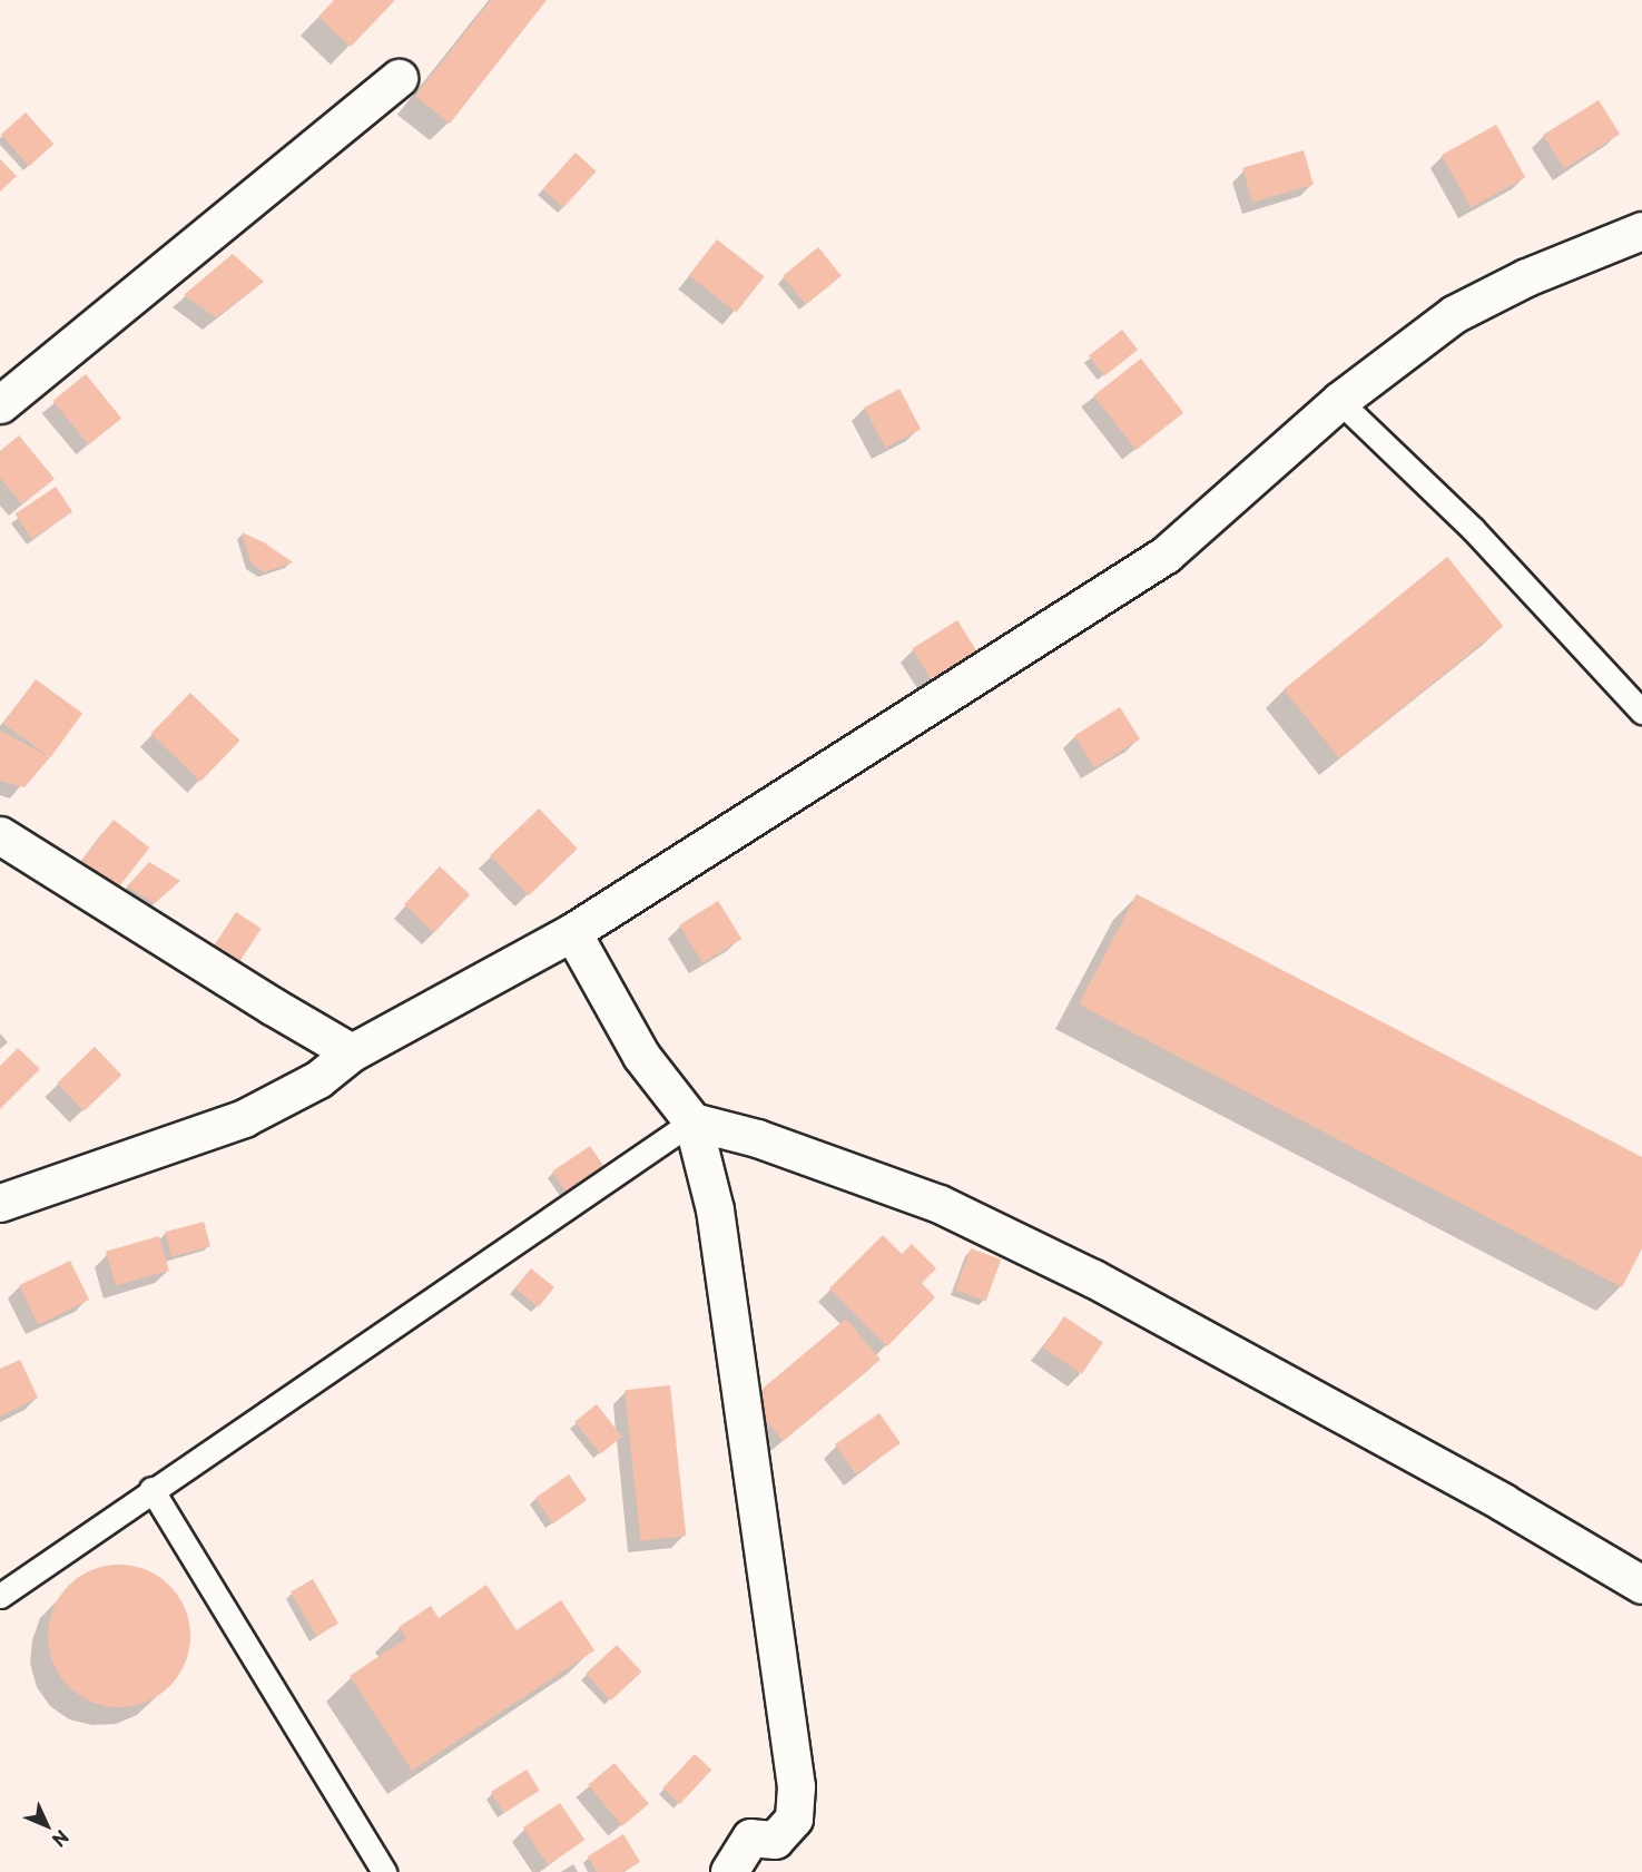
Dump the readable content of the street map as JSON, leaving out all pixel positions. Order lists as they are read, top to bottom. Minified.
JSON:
{"north":"bottom right"}
